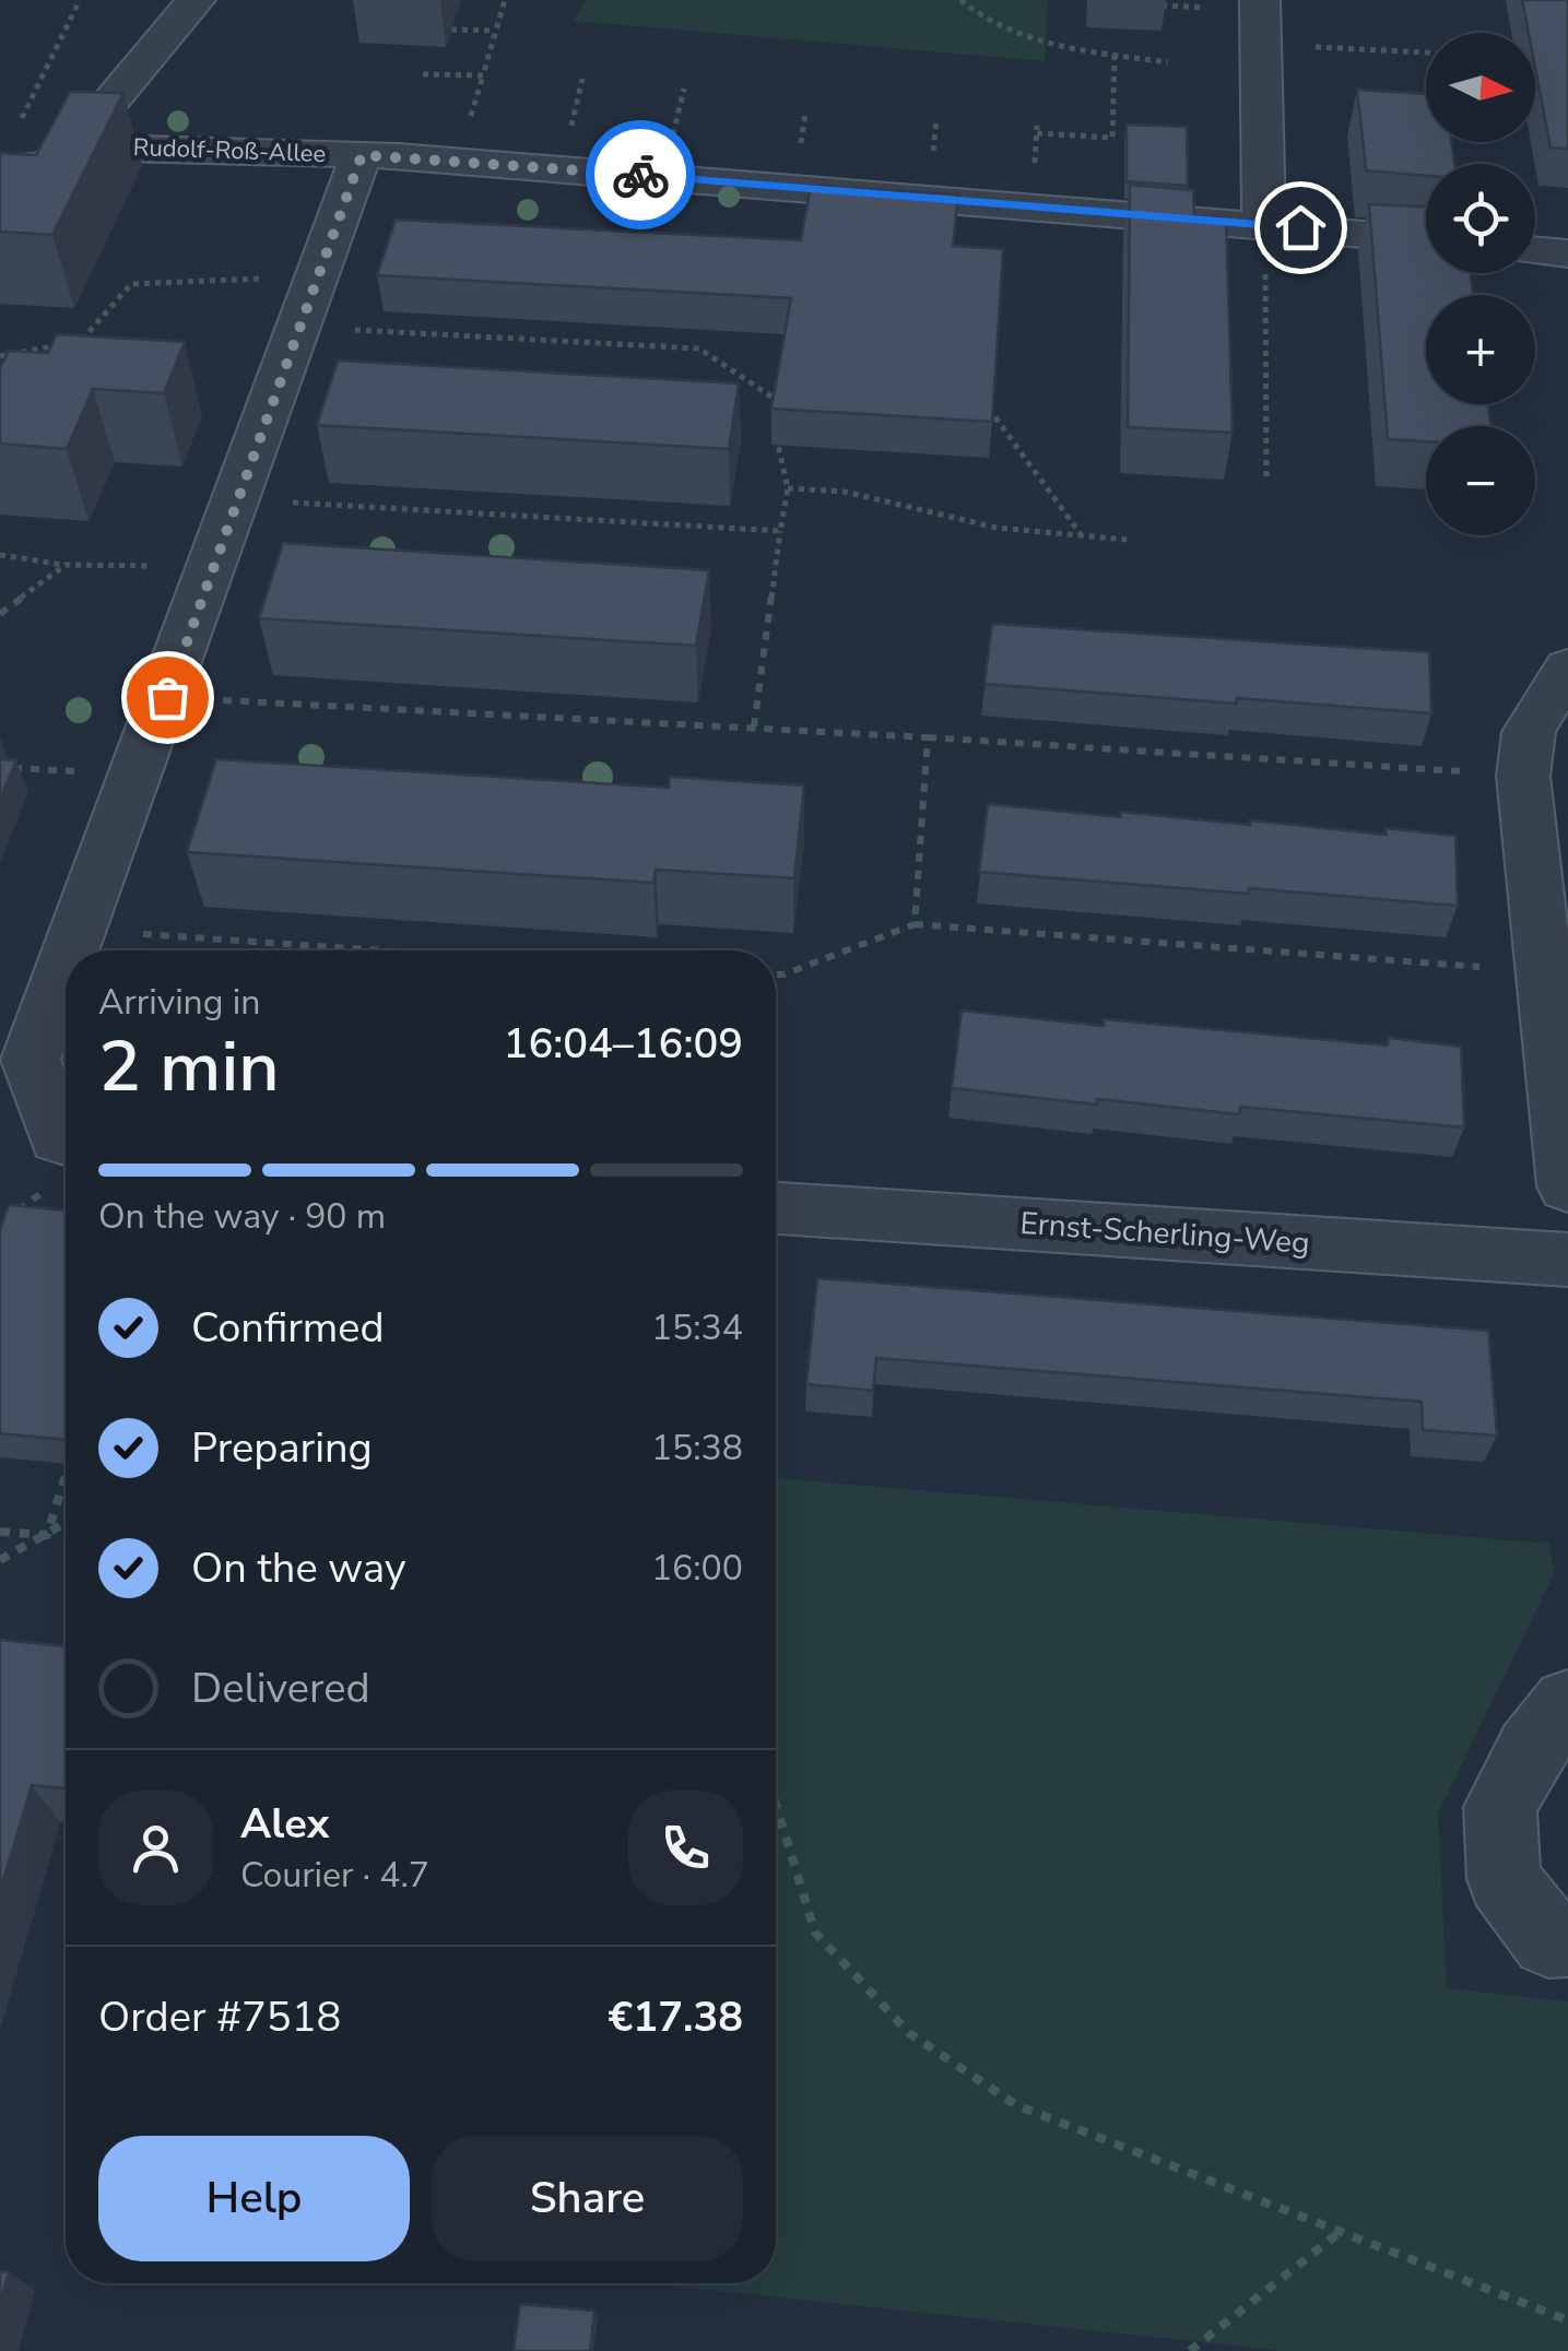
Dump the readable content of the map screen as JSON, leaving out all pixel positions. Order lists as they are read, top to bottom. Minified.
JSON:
{"streets":{"street":["Rudolf-Roß-Allee","Ernst-Scherling-Weg"]},"north":"right","page":{"map_buttons":["+","−"],"heading":["2 min","Arriving in","16:04–16:09"],"panel":["Alex","Courier · 4.7","Order #7518","€17.38"],"bar":"On the way · 90 m","list":[["Confirmed","15:34"],["Preparing","15:38"],["On the way","16:00"],"Delivered"],"buttons":["Help","Share"]}}
